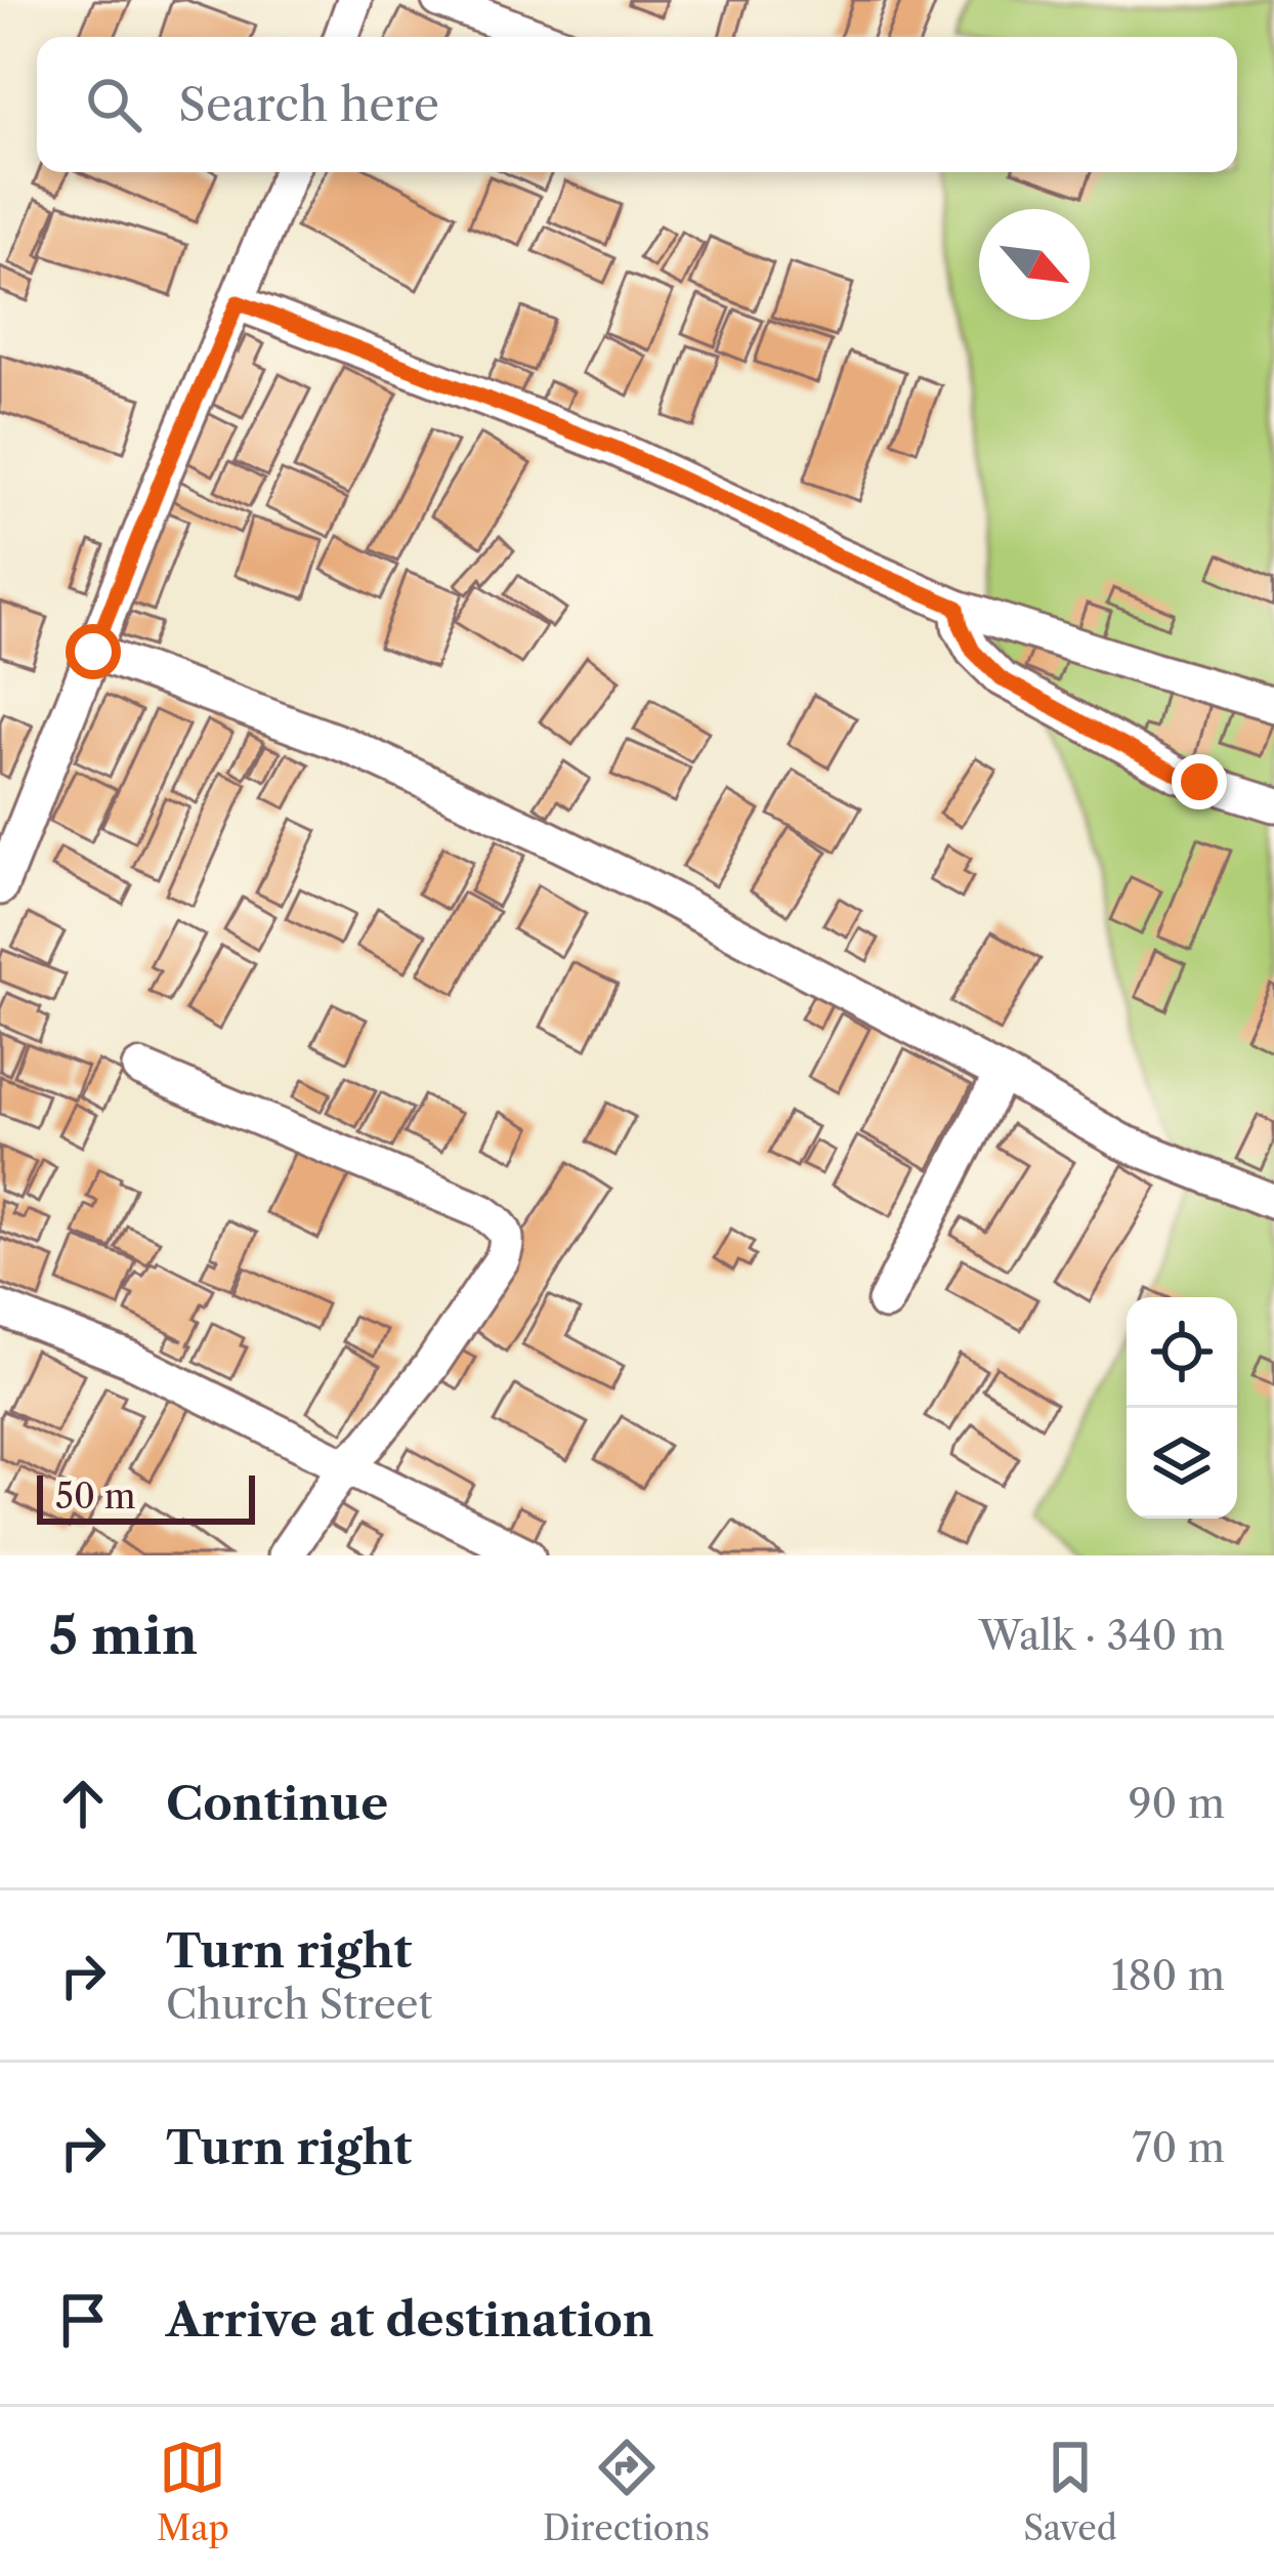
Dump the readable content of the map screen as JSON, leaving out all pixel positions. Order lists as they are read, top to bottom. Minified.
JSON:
{"scale_bar":"50 m","north":"bottom right","page":{"search":"Search here","scale":"50 m","heading":["5 min","Walk · 340 m"],"list":[["Continue","90 m"],["Turn right","Church Street","180 m"],["Turn right","70 m"],"Arrive at destination"],"nav":["Map","Directions","Saved"]}}
